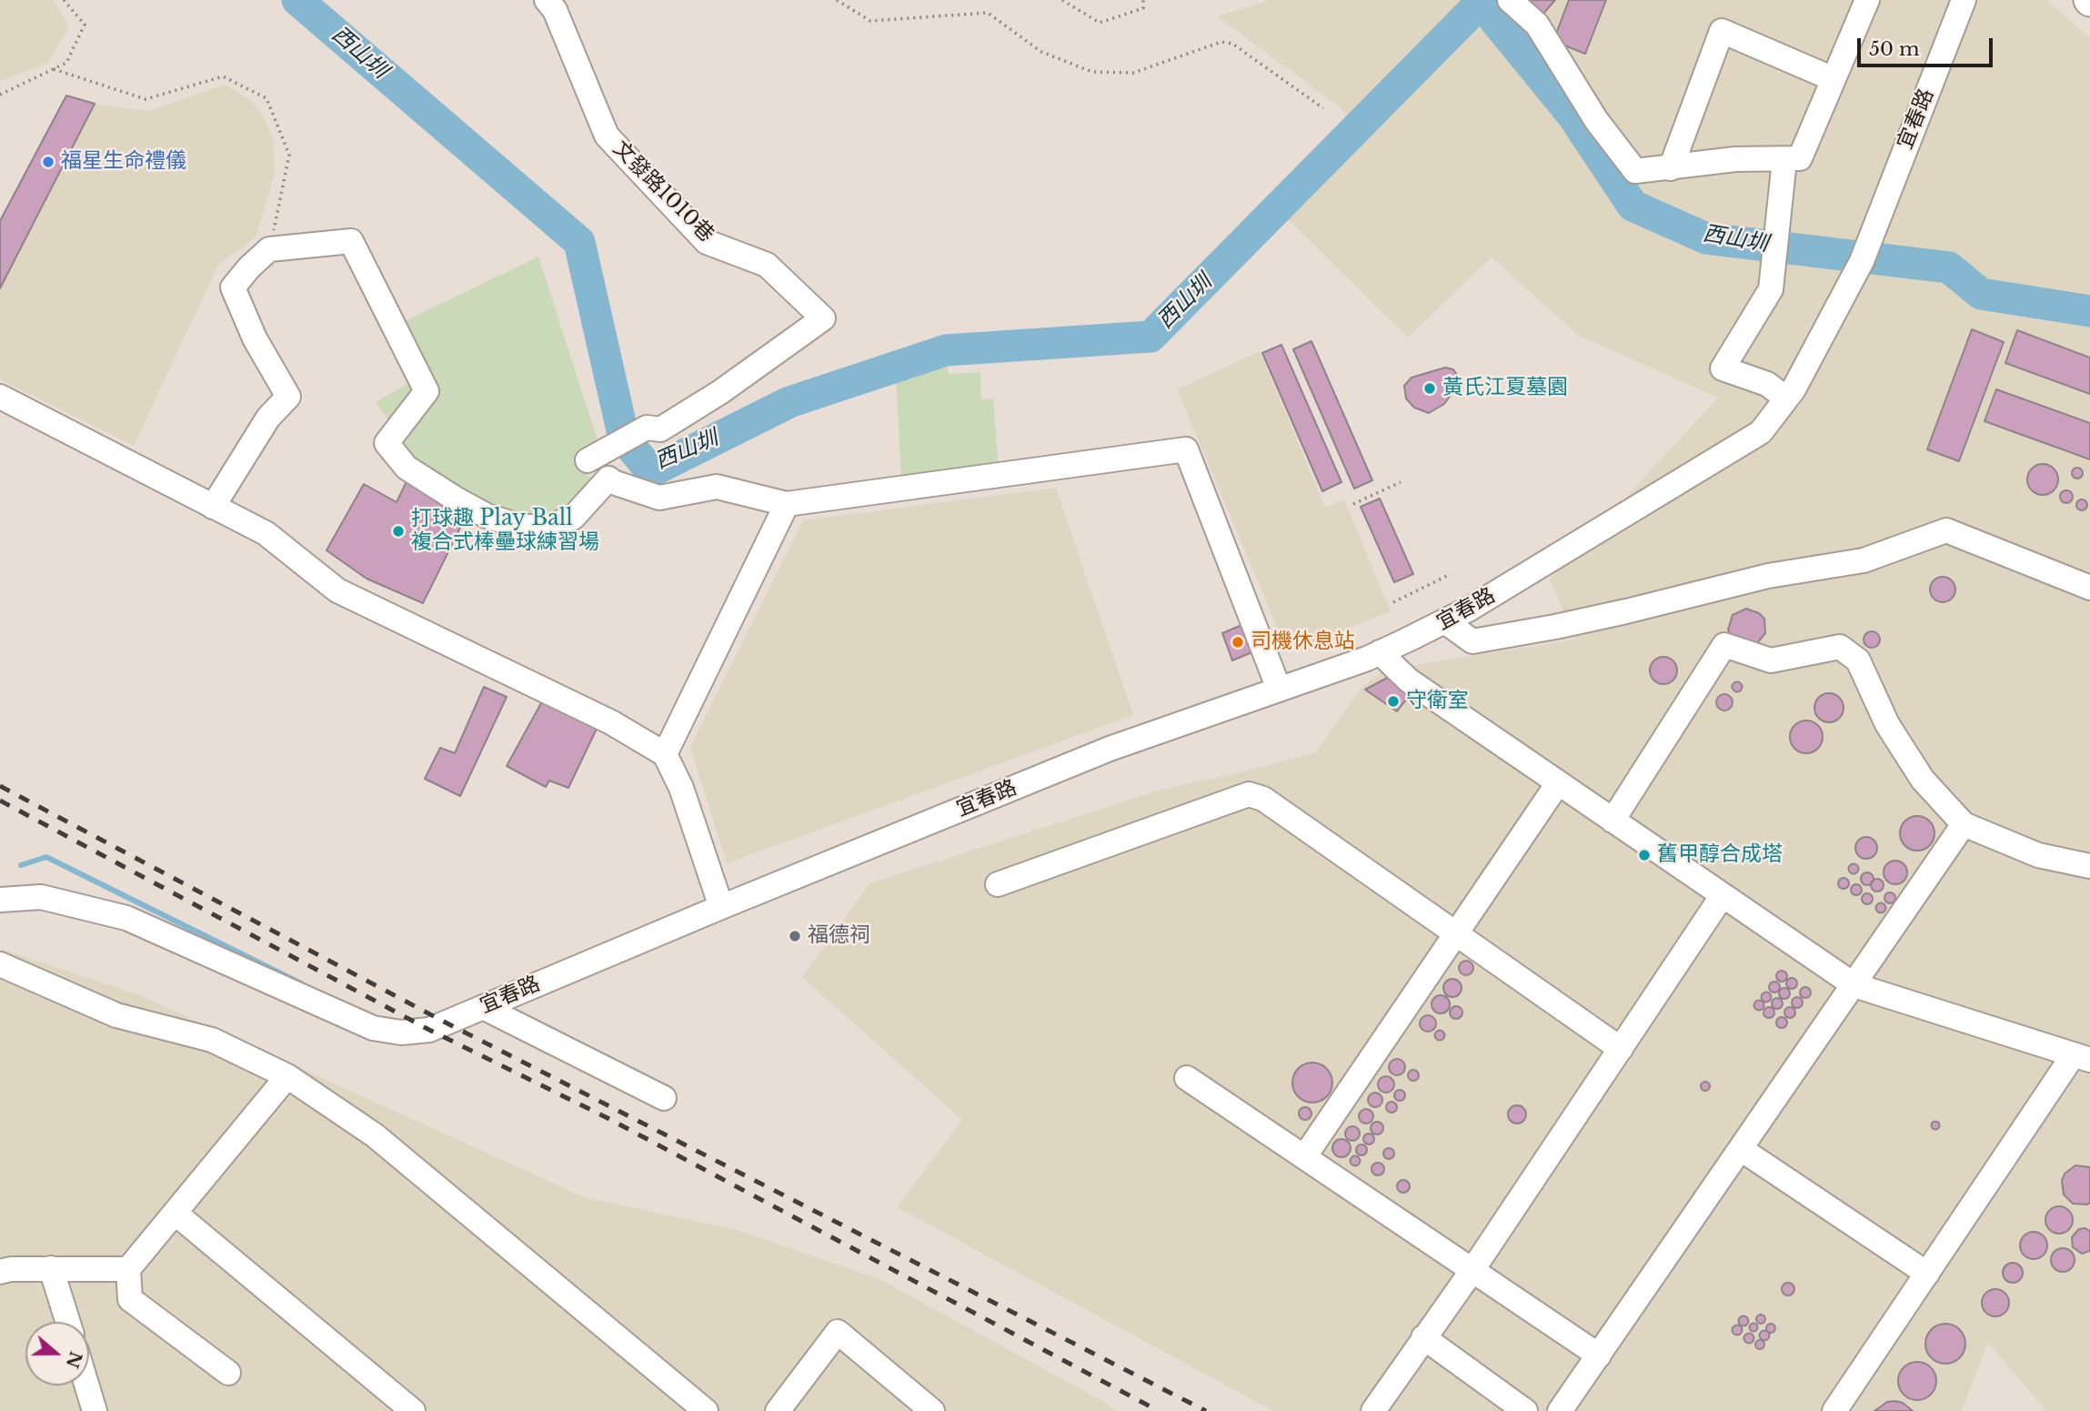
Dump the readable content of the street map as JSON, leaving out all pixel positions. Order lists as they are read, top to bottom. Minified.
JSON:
{"streets":{"street":["宜春路","文發路1010巷"]},"water":["西山圳"],"places":["福星生命禮儀","黃氏江夏墓園","打球趣 Play Ball 複合式棒壘球練習場","司機休息站","守衛室","舊甲醇合成塔","福德祠"],"scale_bar":"50 m","north":"right"}
